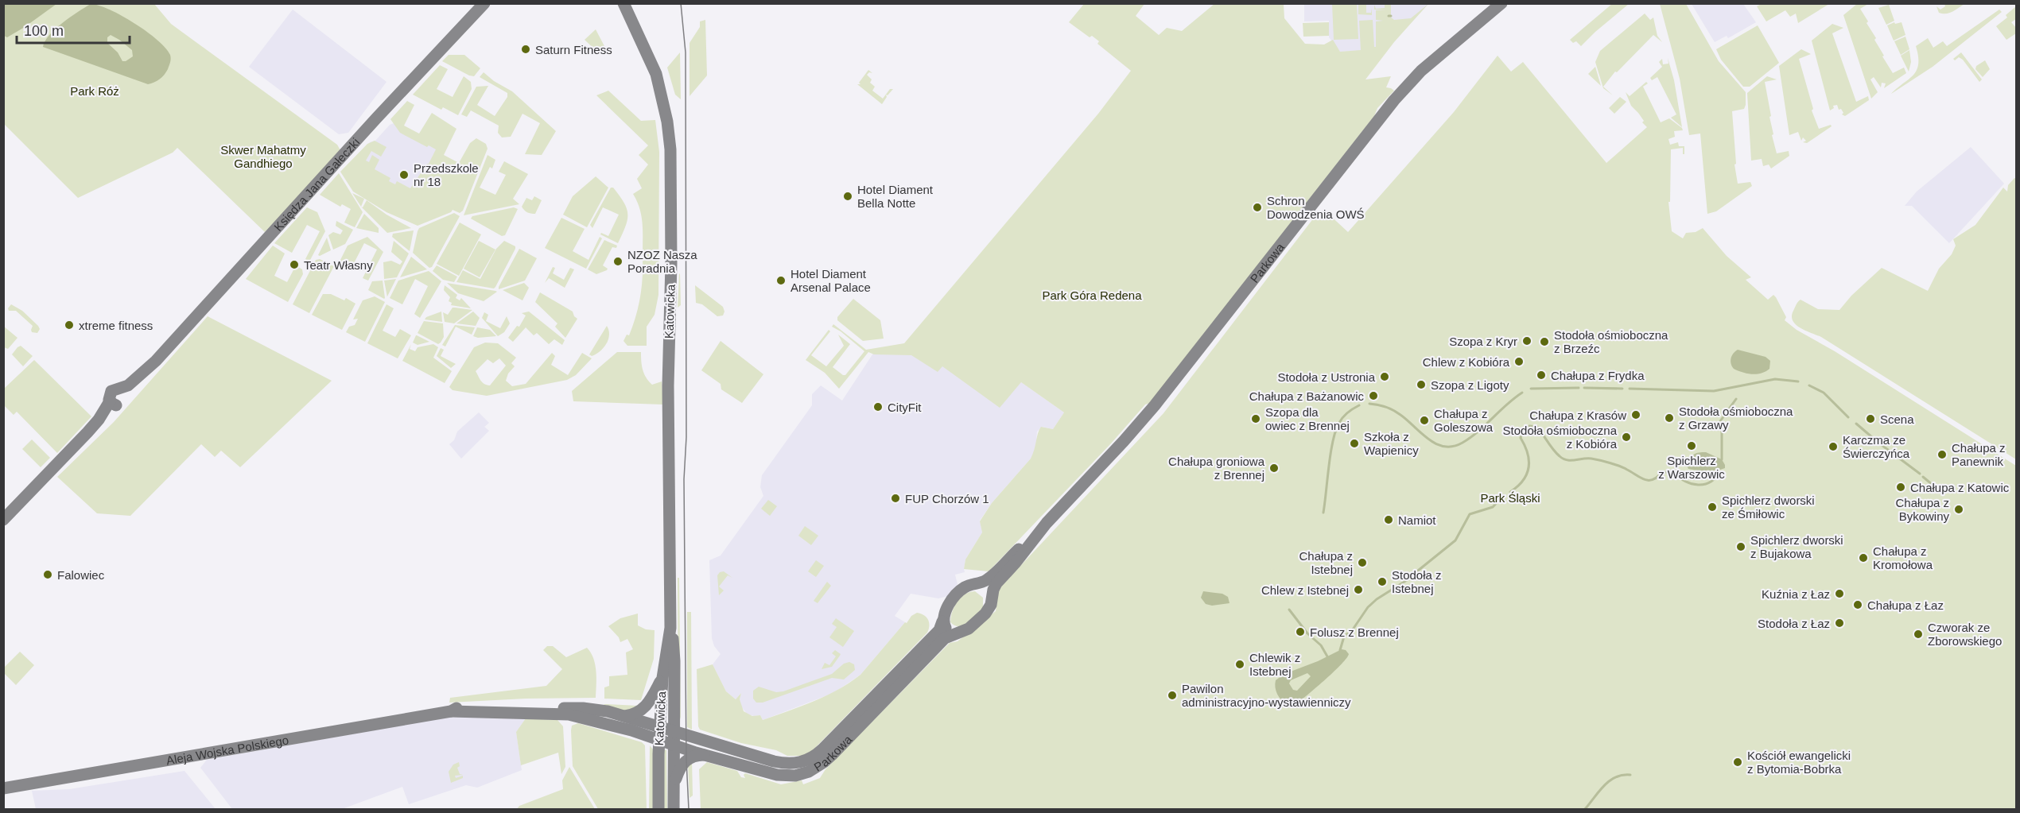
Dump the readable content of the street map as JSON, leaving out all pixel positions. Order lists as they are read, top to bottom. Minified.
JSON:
{"streets":{"street":["Księdza Jana Gałeczki","Parkowa","Katowicka","Aleja Wojska Polskiego"]},"crossings":[["Parkowa","Katowicka"],["Parkowa","Aleja Wojska Polskiego"],["Katowicka","Aleja Wojska Polskiego"]],"parks":["Park Róż","Skwer Mahatmy Gandhiego","Park Góra Redena","Park Śląski"],"places":["Saturn Fitness","Przedszkole nr 18","Hotel Diament Bella Notte","Schron Dowodzenia OWŚ","NZOZ Nasza Poradnia","Teatr Własny","Hotel Diament Arsenal Palace","xtreme fitness","Szopa z Kryr","Stodoła ośmioboczna z Brzeźc","Chlew z Kobióra","Chałupa z Frydka","Stodoła z Ustronia","Szopa z Ligoty","Chałupa z Bażanowic","CityFit","Chałupa z Krasów","Stodoła ośmioboczna z Grzawy","Szopa dla owiec z Brennej","Scena","Chałupa z Goleszowa","Stodoła ośmioboczna z Kobióra","Szkoła z Wapienicy","Spichlerz z Warszowic","Karczma ze Świerczyńca","Chałupa z Panewnik","Chałupa groniowa z Brennej","Chałupa z Katowic","FUP Chorzów 1","Spichlerz dworski ze Śmiłowic","Chałupa z Bykowiny","Namiot","Spichlerz dworski z Bujakowa","Chałupa z Kromołowa","Chałupa z Istebnej","Falowiec","Stodoła z Istebnej","Chlew z Istebnej","Kuźnia z Łaz","Chałupa z Łaz","Stodoła z Łaz","Folusz z Brennej","Czworak ze Zborowskiego","Chlewik z Istebnej","Pawilon administracyjno-wystawienniczy","Kościół ewangelicki z Bytomia-Bobrka"],"scale_bar":"100 m"}
